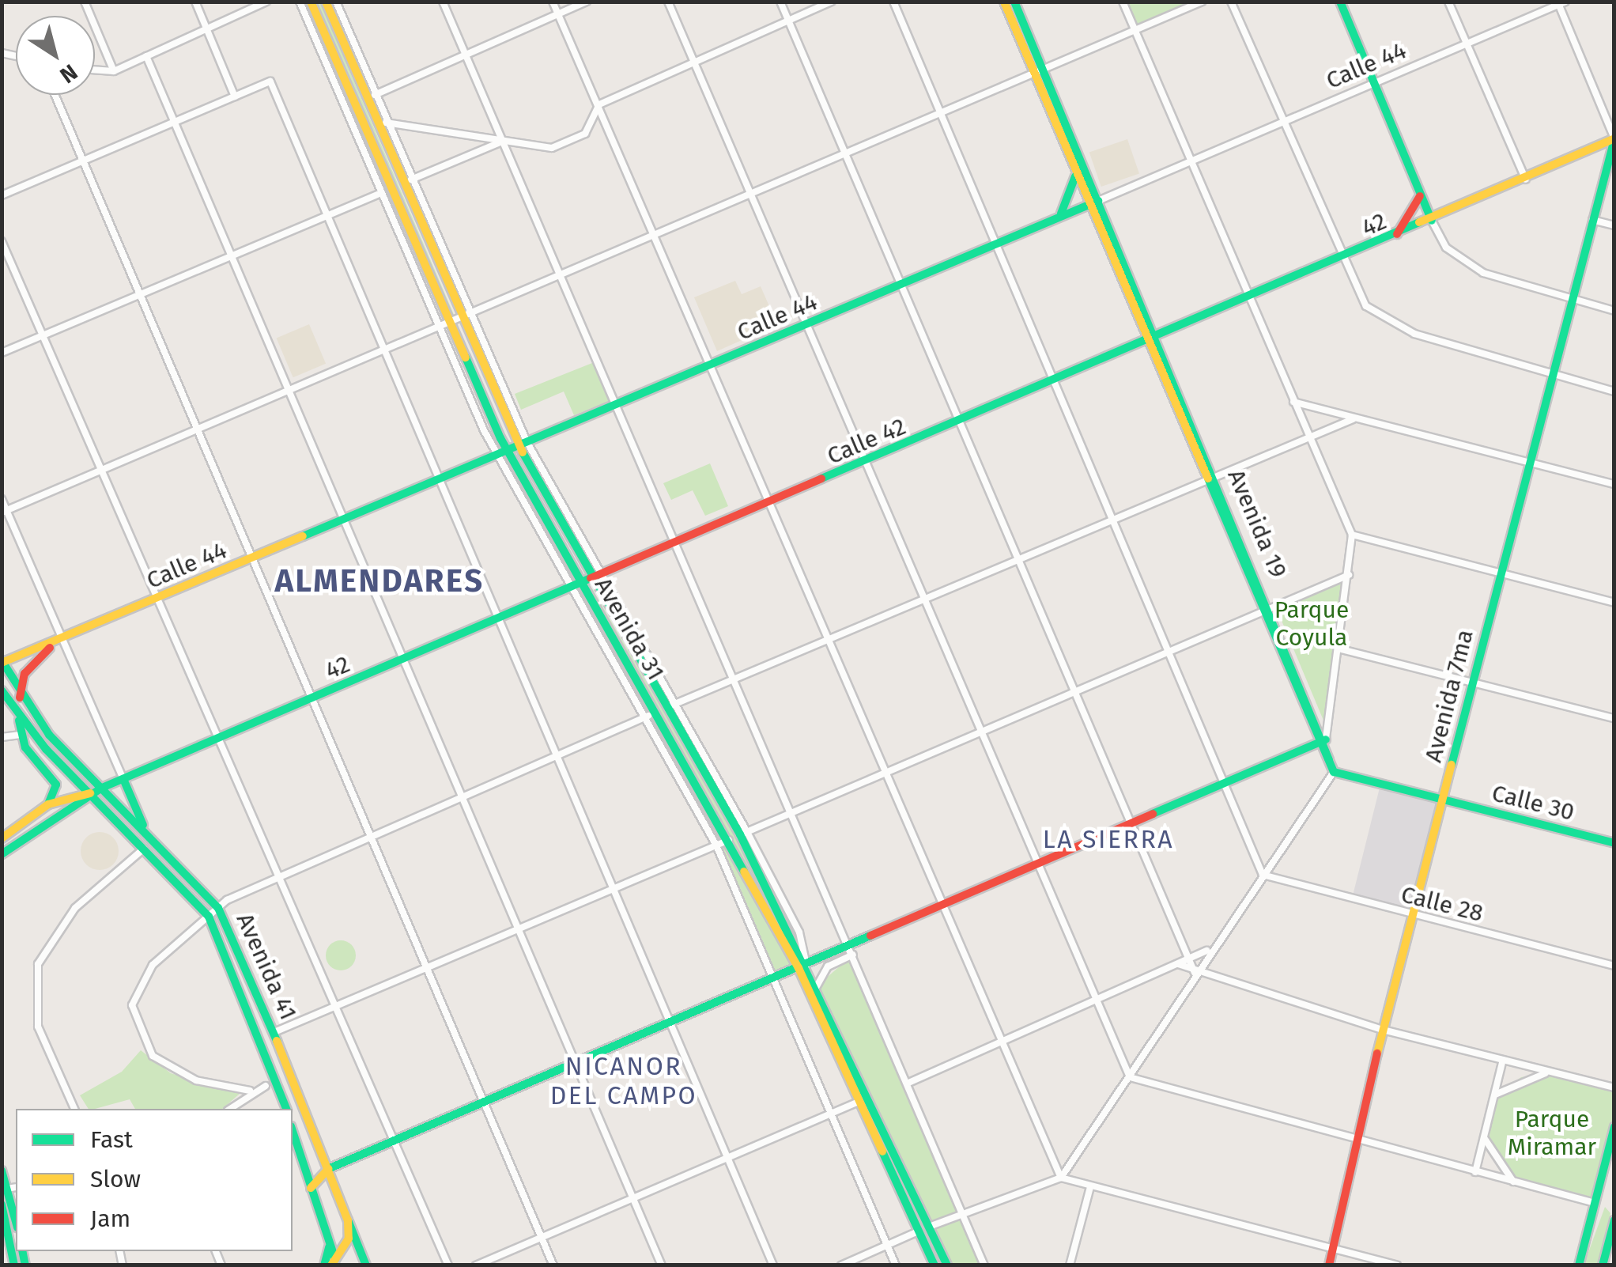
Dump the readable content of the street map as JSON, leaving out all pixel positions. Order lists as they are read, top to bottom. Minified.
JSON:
{"streets":{"main road":["Calle 44","42","Calle 42","Avenida 19","Avenida 31","Avenida 7ma","Calle 30","Avenida 41"],"street":["Calle 28"]},"crossings":[["Calle 44","Avenida 19"],["Calle 44","Avenida 31"],["Calle 44","Avenida 41"],["42","Calle 42"],["42","Avenida 19"],["42","Avenida 31"],["42","Avenida 7ma"],["42","Avenida 41"],["Calle 42","Avenida 19"],["Calle 42","Avenida 31"],["Avenida 19","Calle 30"],["Avenida 7ma","Calle 30"],["Avenida 7ma","Calle 28"]],"districts":["ALMENDARES","LA SIERRA","NICANOR DEL CAMPO"],"parks":["Parque Coyula","Parque Miramar"],"legend":["Fast","Slow","Jam"],"north":"bottom right"}
